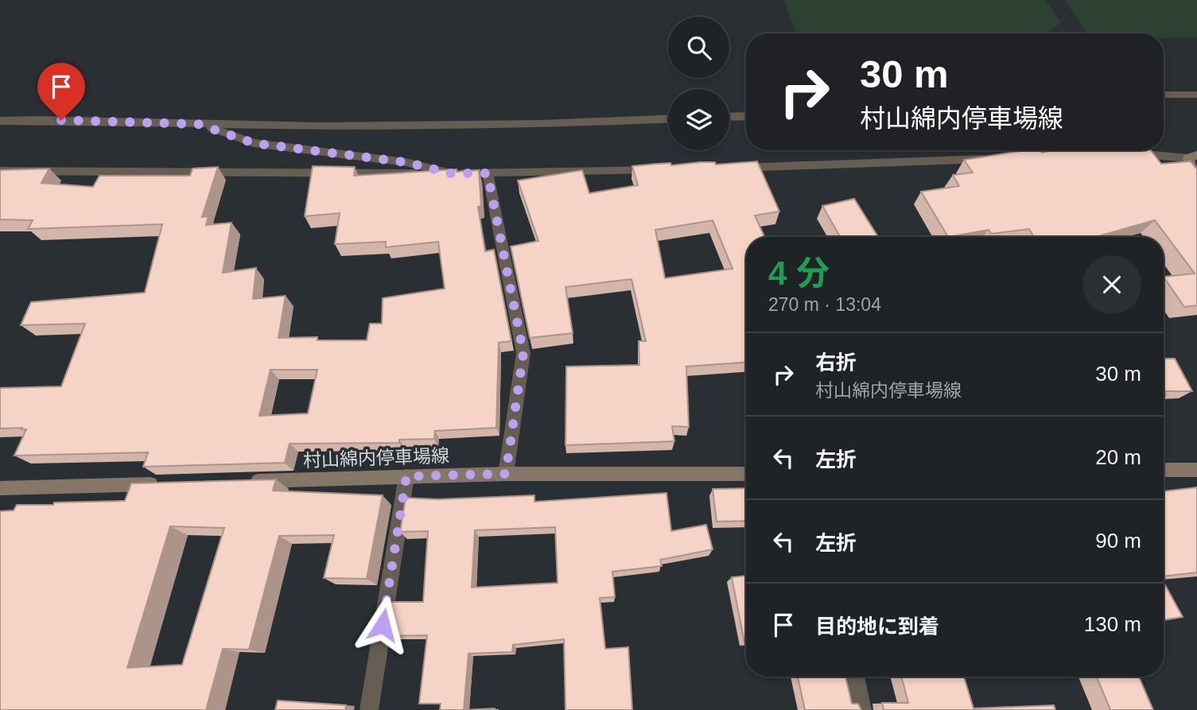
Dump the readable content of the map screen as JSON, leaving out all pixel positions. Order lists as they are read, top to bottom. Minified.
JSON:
{"streets":{"main road":["村山綿内停車場線"]},"page":{"turn":["30 m","村山綿内停車場線"],"heading":["4 分","270 m · 13:04"],"list":[{"name":"右折","note":"村山綿内停車場線","value":"30 m"},{"name":"左折","value":"20 m"},{"name":"左折","value":"90 m"},{"name":"目的地に到着","value":"130 m"}]}}
